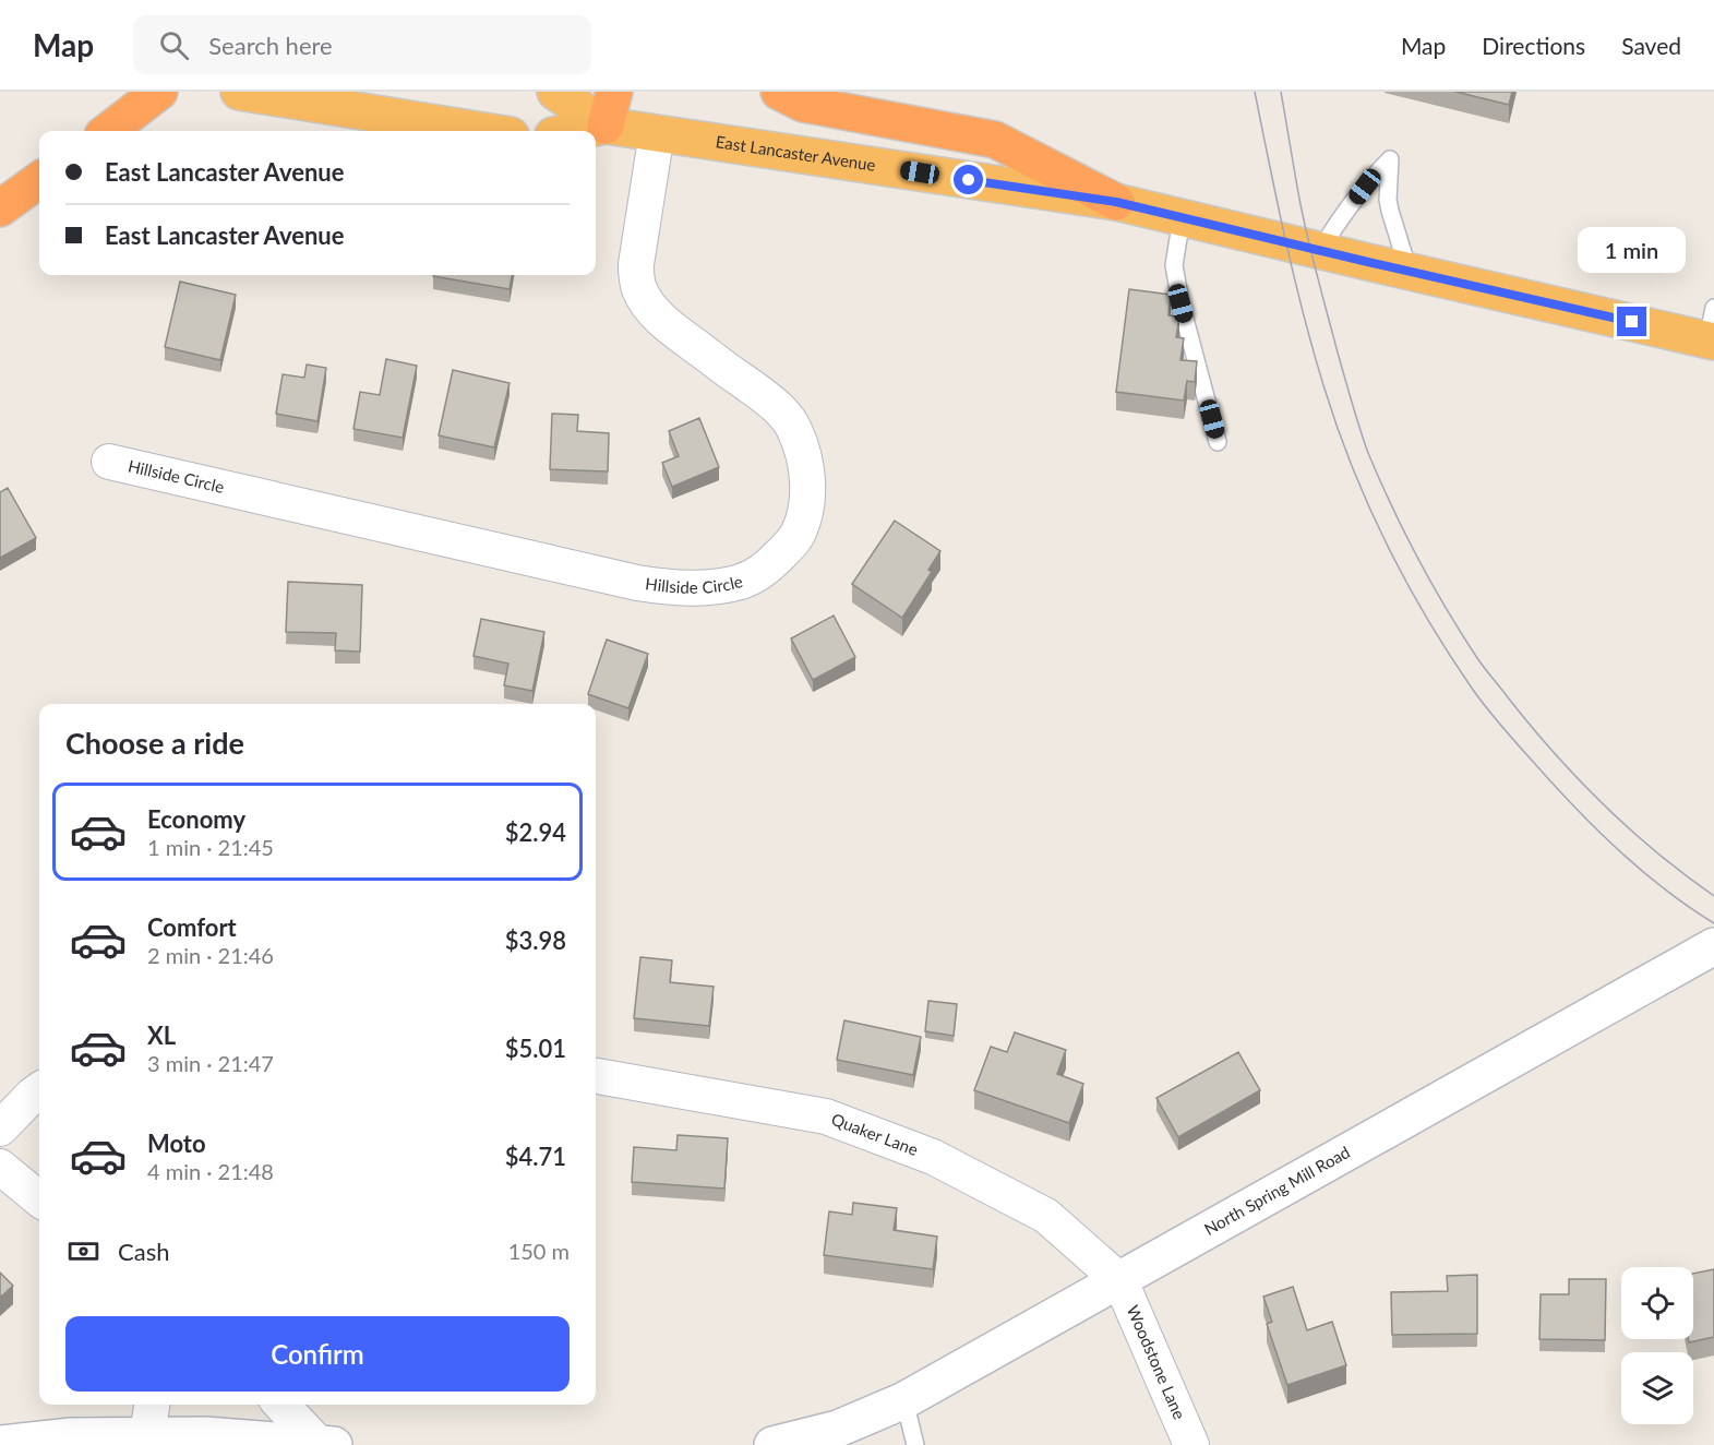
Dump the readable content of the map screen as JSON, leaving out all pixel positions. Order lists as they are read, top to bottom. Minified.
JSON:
{"streets":{"highway":["East Lancaster Avenue"],"main road":["North Spring Mill Road"],"street":["Hillside Circle","Quaker Lane","Woodstone Lane"]},"crossings":[["East Lancaster Avenue","Hillside Circle"],["Quaker Lane","North Spring Mill Road"],["Quaker Lane","Woodstone Lane"],["North Spring Mill Road","Woodstone Lane"]],"page":{"header":"Map","search":"Search here","nav":["Map","Directions","Saved"],"banner":["East Lancaster Avenue","East Lancaster Avenue"],"bubble":"1 min","heading":"Choose a ride","list":[{"name":"Economy","note":"1 min · 21:45","value":"$2.94"},{"name":"Comfort","note":"2 min · 21:46","value":"$3.98"},{"name":"XL","note":"3 min · 21:47","value":"$5.01"},{"name":"Moto","note":"4 min · 21:48","value":"$4.71"}],"pay":["Cash","150 m"],"buttons":"Confirm"}}
